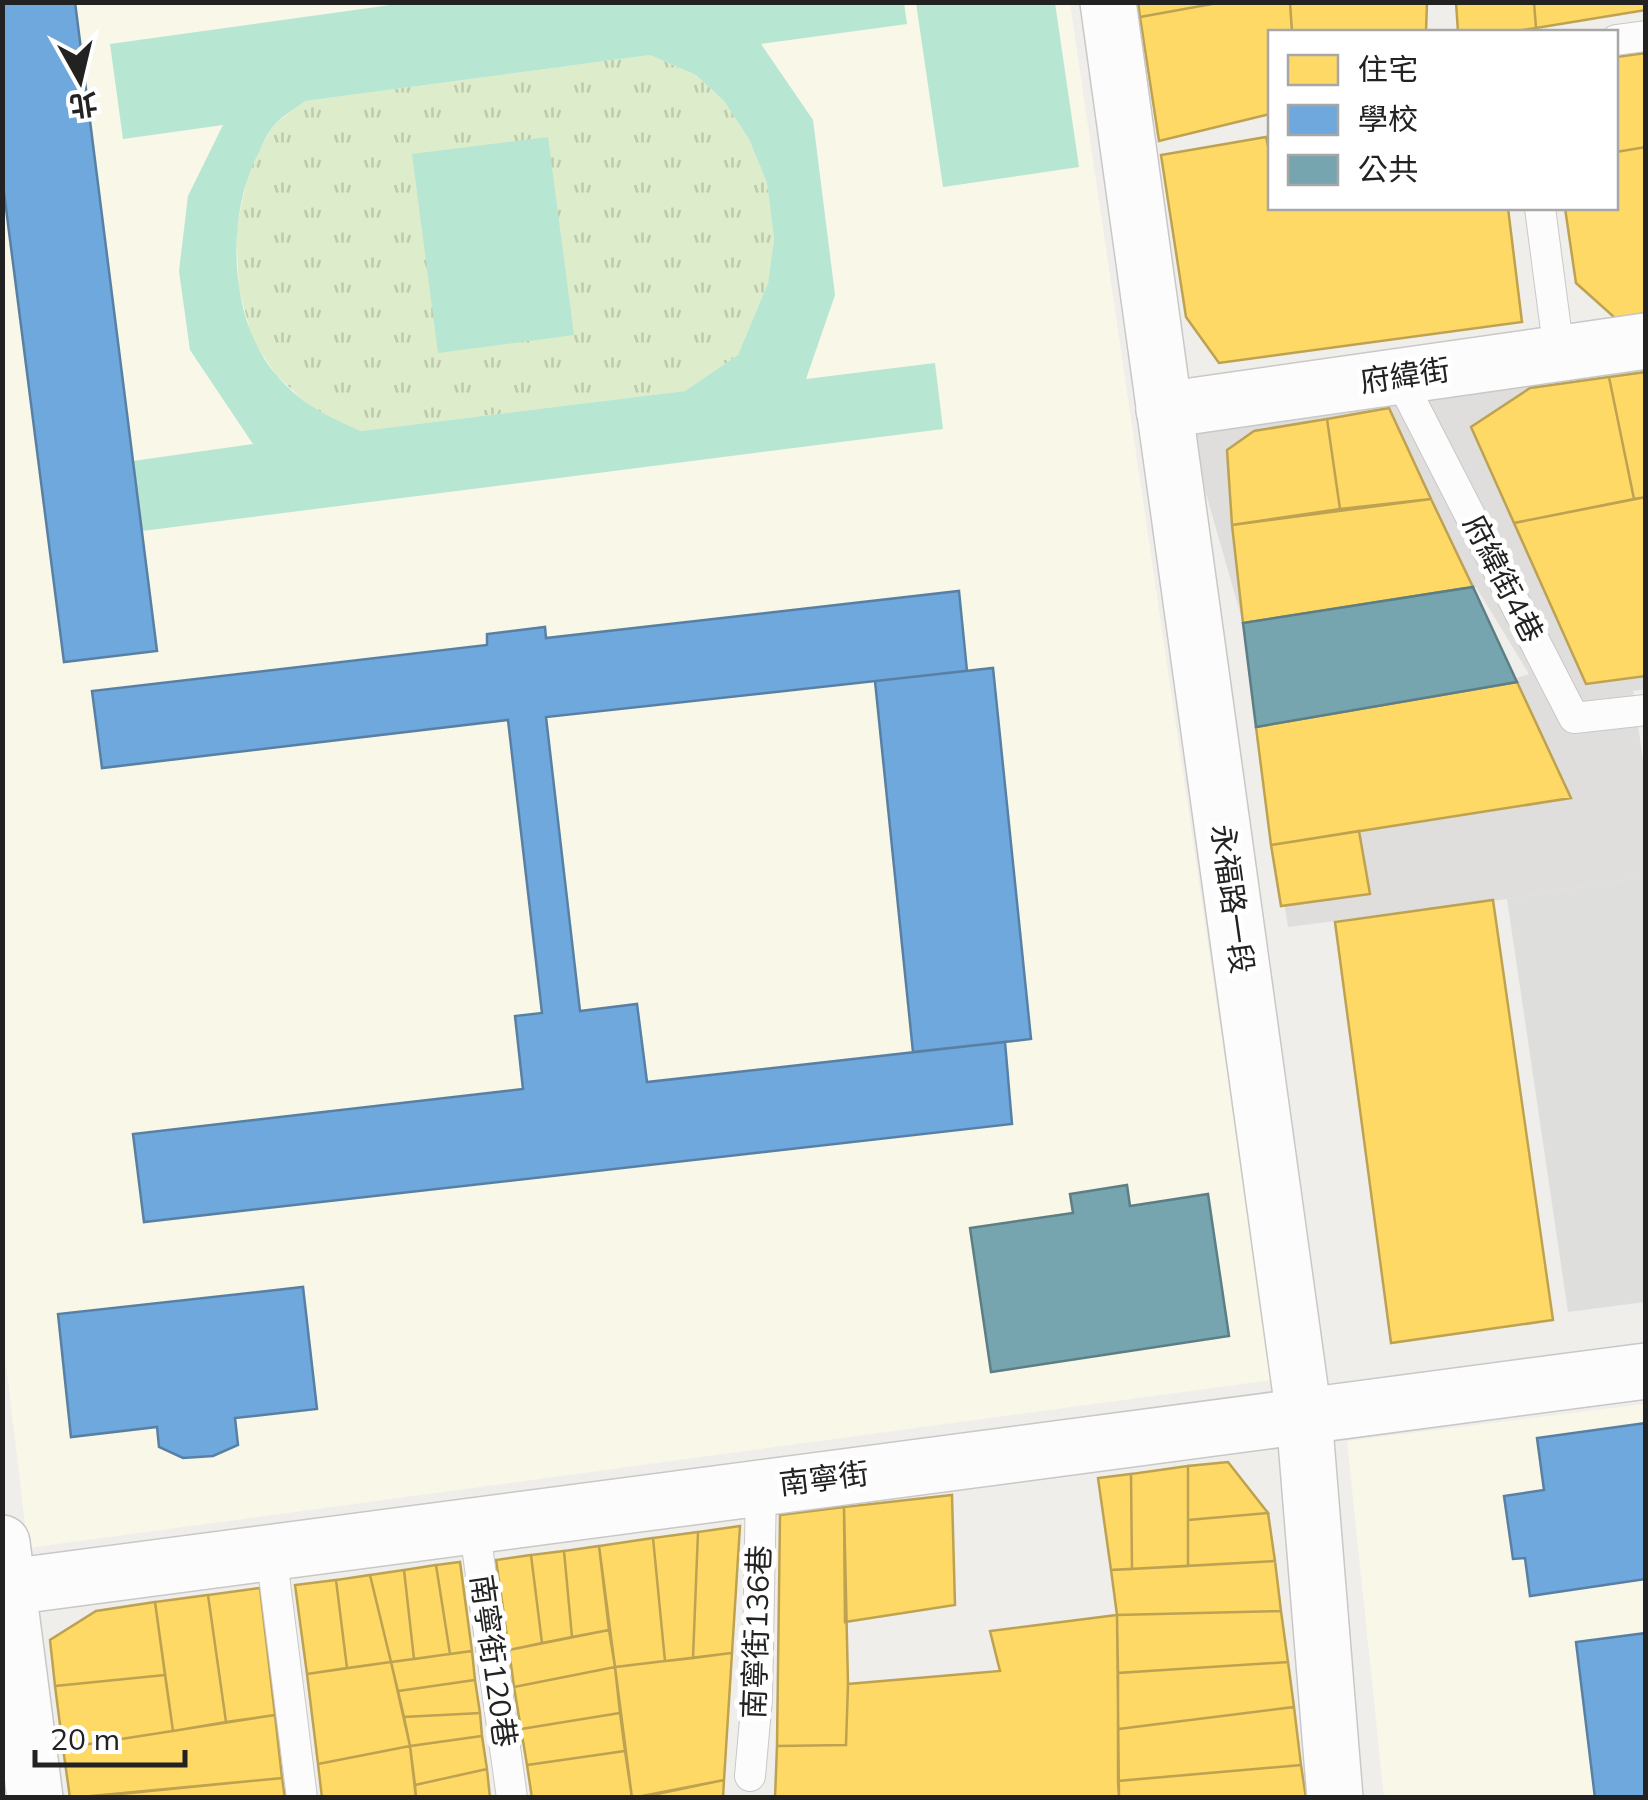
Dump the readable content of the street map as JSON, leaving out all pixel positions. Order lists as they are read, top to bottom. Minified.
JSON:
{"streets":{"street":["府緯街","永福路一段","南寧街"],"lane":["府緯街4巷","南寧街136巷","南寧街120巷"]},"crossings":[["府緯街","府緯街4巷"],["府緯街","永福路一段"],["永福路一段","南寧街"],["南寧街","南寧街136巷"],["南寧街","南寧街120巷"]],"legend":["住宅","學校","公共"],"scale_bar":"20 m","north":"bottom"}
